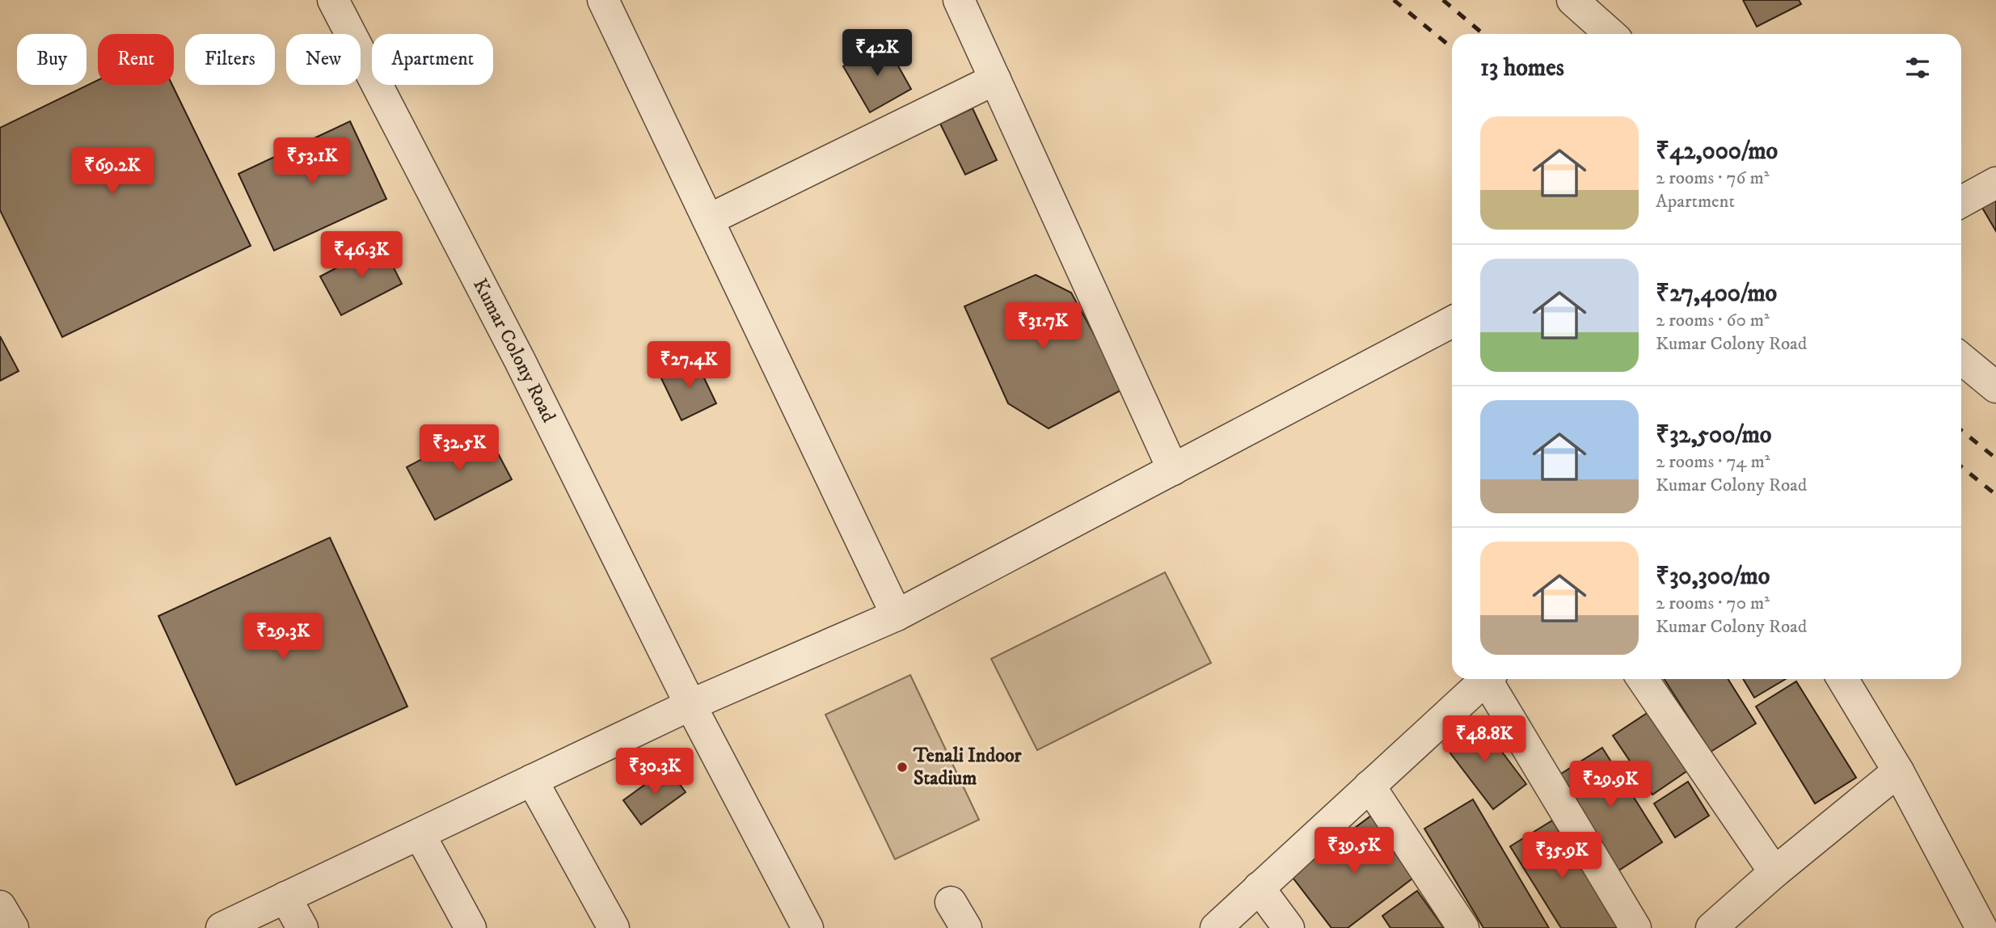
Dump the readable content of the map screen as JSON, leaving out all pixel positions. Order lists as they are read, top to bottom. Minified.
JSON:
{"streets":{"street":["Kumar Colony Road"]},"places":["Tenali Indoor Stadium"],"page":{"price":["₹42K","₹53.1K","₹69.2K","₹46.3K","₹31.7K","₹27.4K","₹32.5K","₹29.3K","₹48.8K","₹30.3K","₹29.9K","₹39.5K","₹35.9K"],"chip":["Buy","Rent","Filters","New","Apartment"],"heading":"13 homes","list":[{"name":"₹42,000/mo","note":"2 rooms · 76 m² · Apartment"},{"name":"₹27,400/mo","note":"2 rooms · 60 m² · Kumar Colony Road"},{"name":"₹32,500/mo","note":"2 rooms · 74 m² · Kumar Colony Road"},{"name":"₹30,300/mo","note":"2 rooms · 70 m² · Kumar Colony Road"}]}}
